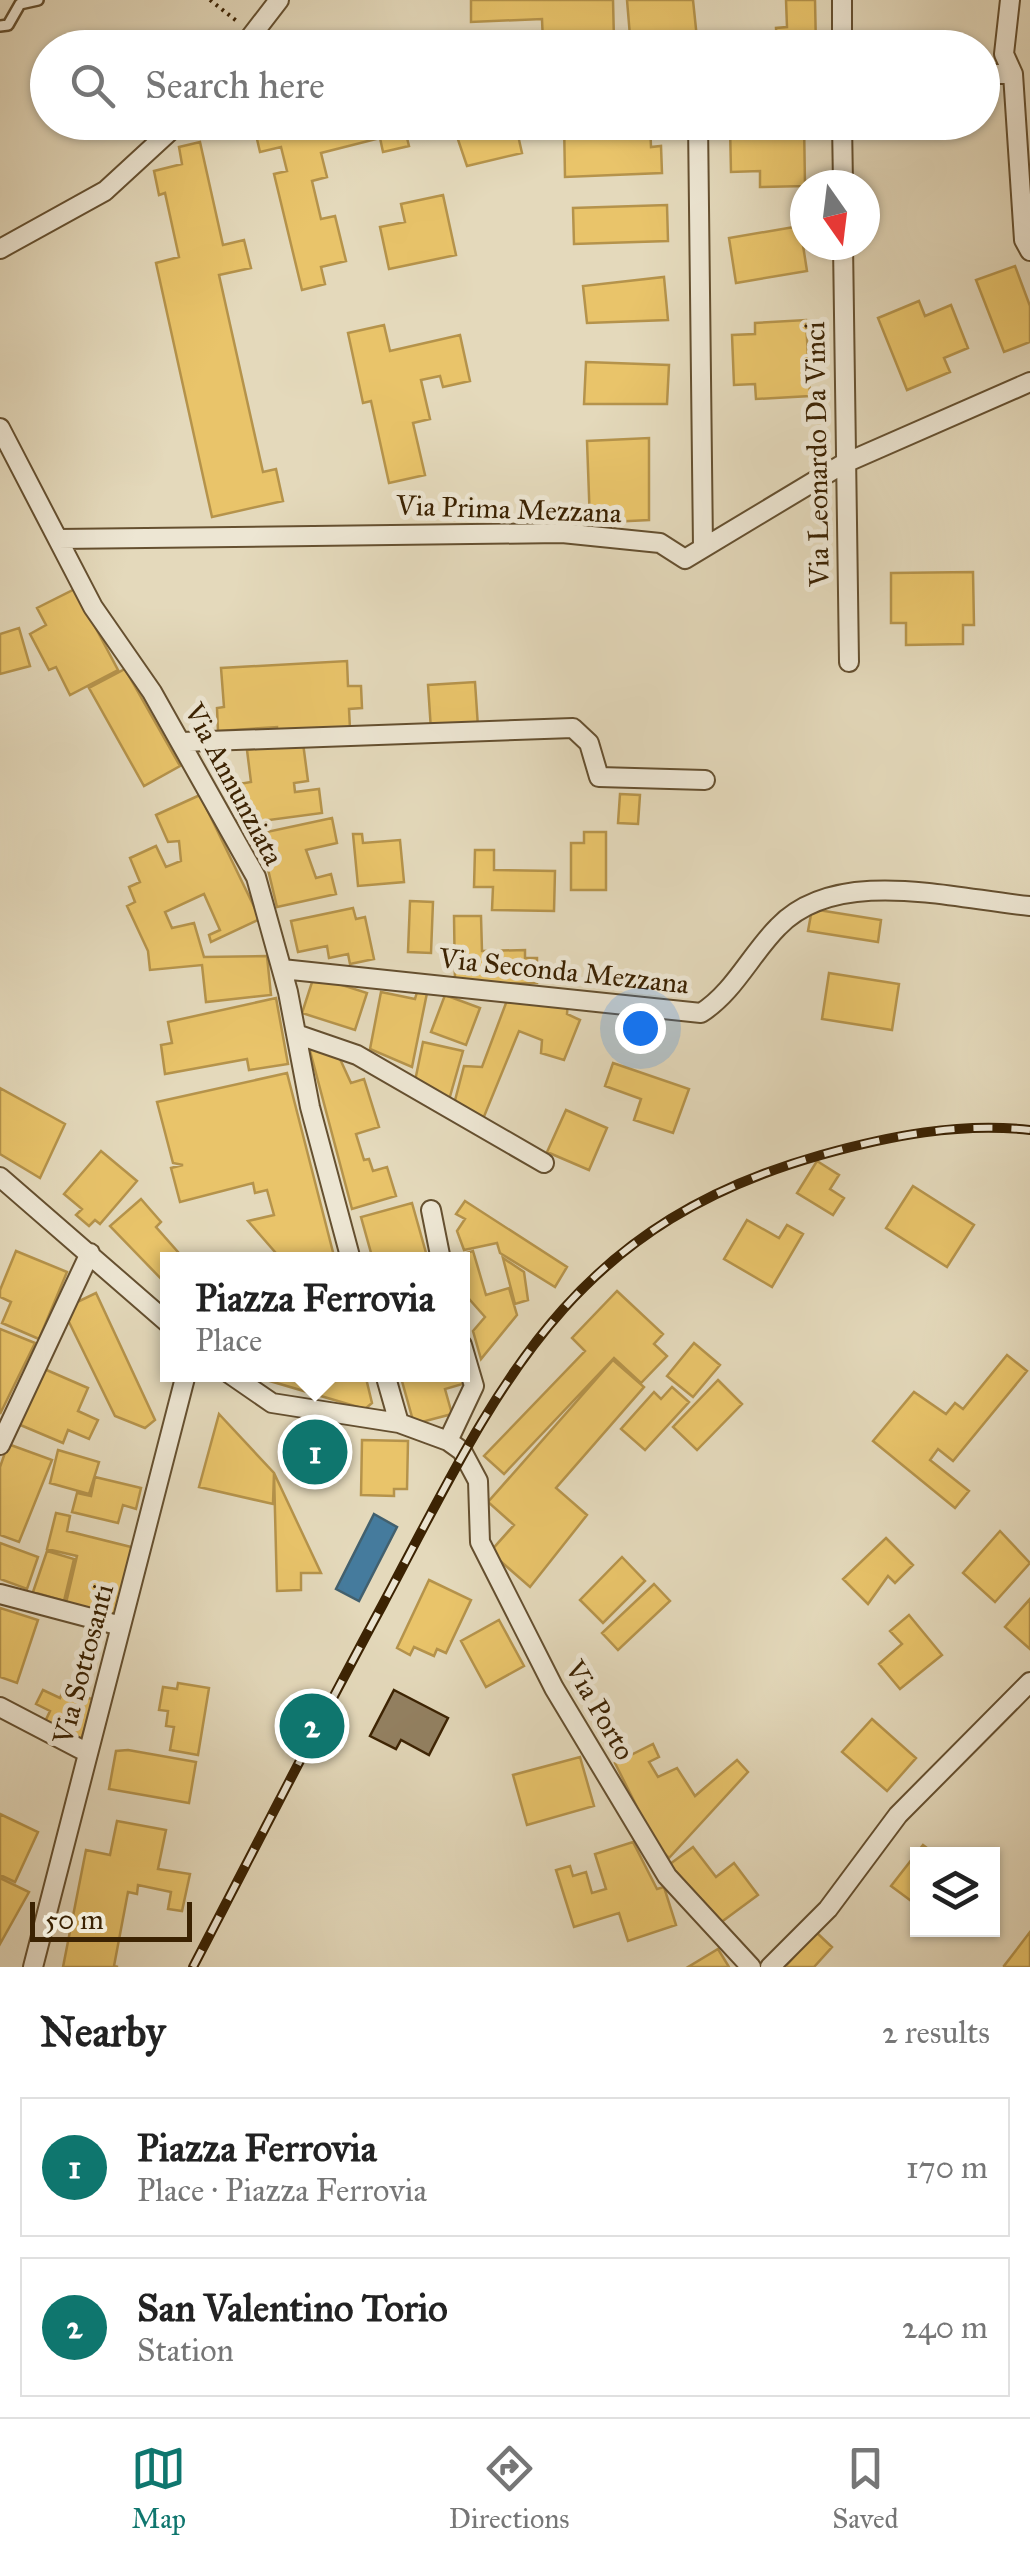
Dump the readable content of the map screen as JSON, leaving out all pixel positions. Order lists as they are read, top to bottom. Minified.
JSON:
{"streets":{"street":["Via Leonardo Da Vinci","Via Prima Mezzana","Via Annunziata","Via Seconda Mezzana","Via Sottosanti","Via Porto"]},"crossings":[["Via Prima Mezzana","Via Annunziata"],["Via Annunziata","Via Seconda Mezzana"]],"scale_bar":"50 m","north":"bottom","page":{"search":"Search here","popup":["Piazza Ferrovia","Place"],"pins":["1","2"],"scale":"50 m","heading":["Nearby","2 results"],"list":[{"mark":"1","name":"Piazza Ferrovia","note":"Place · Piazza Ferrovia","value":"170 m"},{"mark":"2","name":"San Valentino Torio","note":"Station","value":"240 m"}],"nav":["Map","Directions","Saved"]}}
